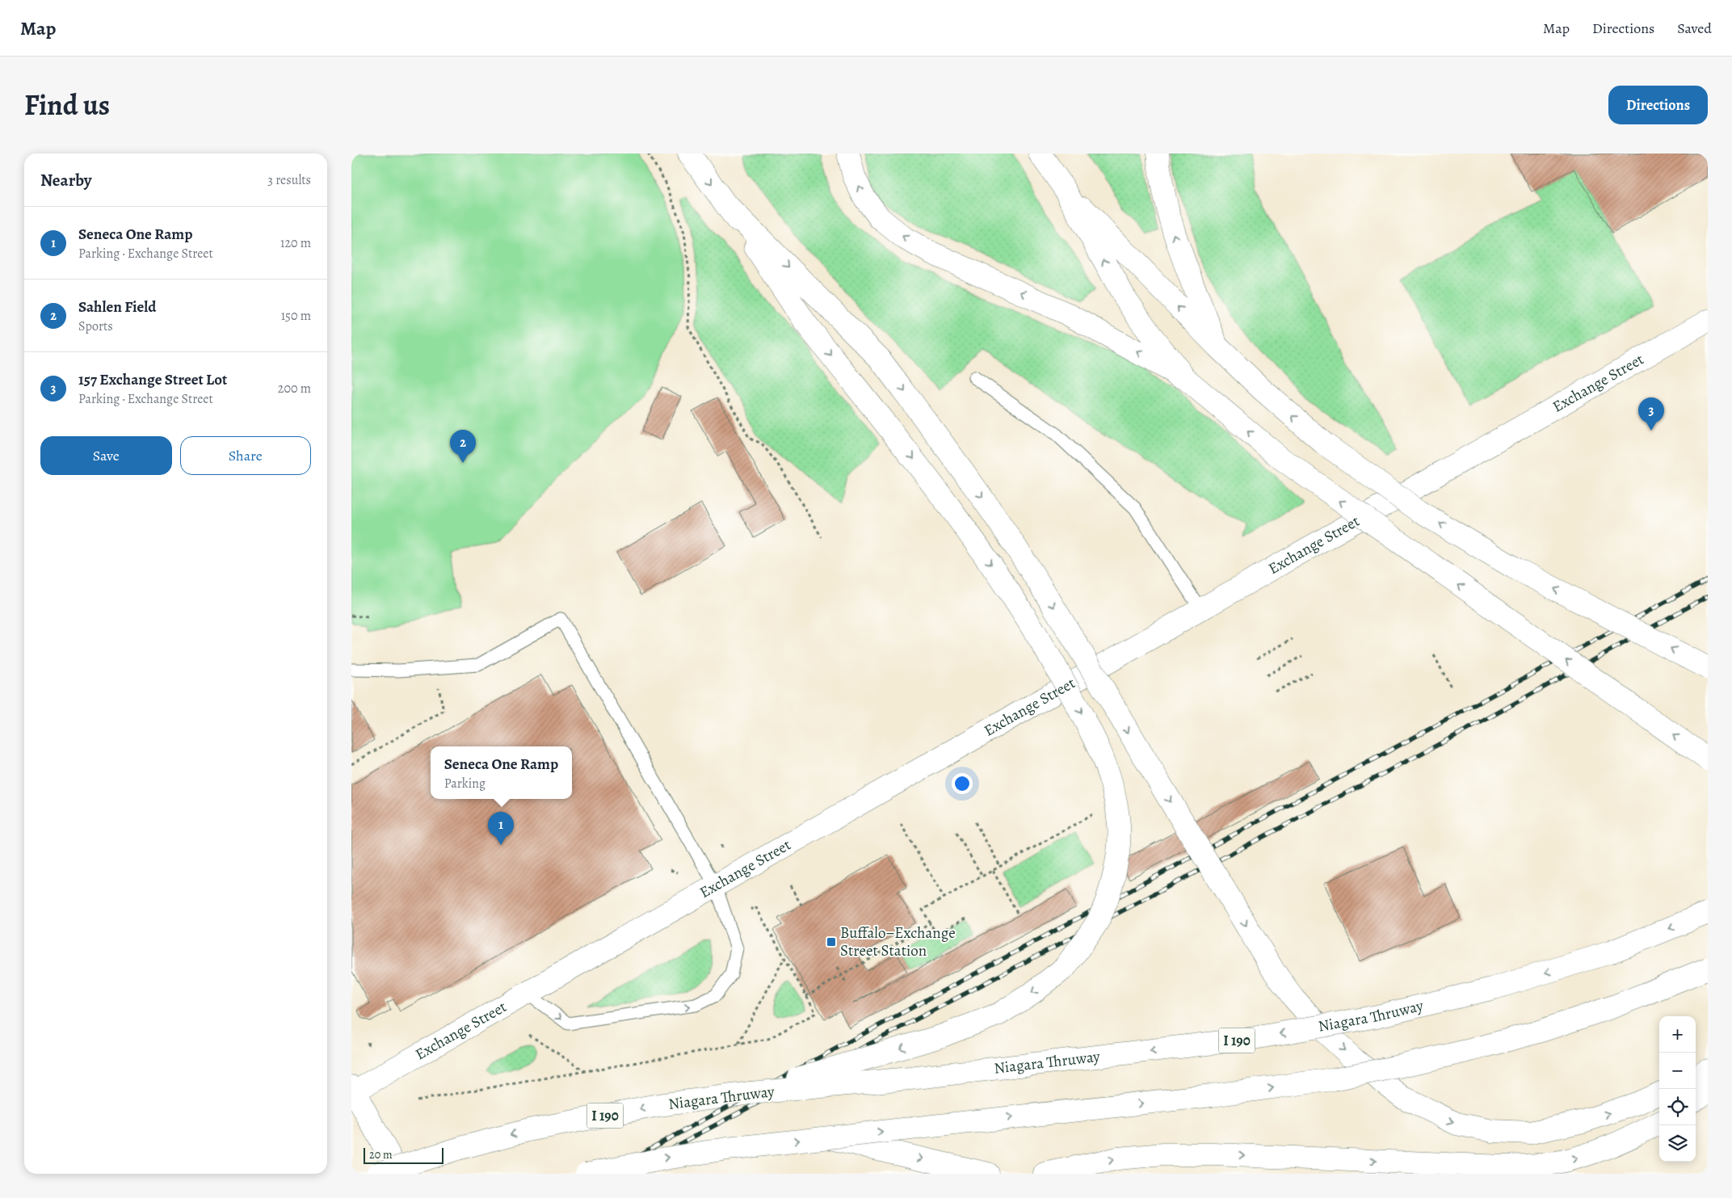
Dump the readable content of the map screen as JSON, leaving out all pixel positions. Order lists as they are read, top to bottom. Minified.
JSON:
{"streets":{"main road":["Exchange Street","Niagara Thruway","I 190"]},"places":{"transit":["Buffalo–Exchange Street Station"]},"scale_bar":"20 m","page":{"header":"Map","nav":["Map","Directions","Saved"],"title":"Find us","buttons":["Directions",["Save","Share"]],"heading":["Nearby","3 results"],"list":[{"mark":"1","name":"Seneca One Ramp","note":"Parking · Exchange Street","value":"120 m"},{"mark":"2","name":"Sahlen Field","note":"Sports","value":"150 m"},{"mark":"3","name":"157 Exchange Street Lot","note":"Parking · Exchange Street","value":"200 m"}],"pins":["3","2","1"],"popup":["Seneca One Ramp","Parking"],"map_buttons":["+","−"],"scale":"20 m"}}
